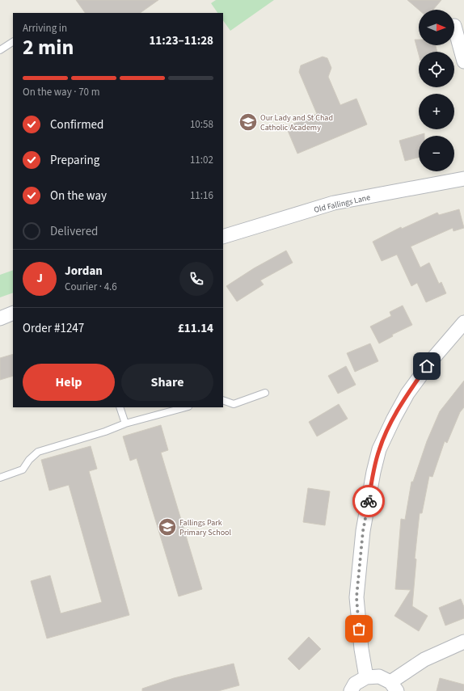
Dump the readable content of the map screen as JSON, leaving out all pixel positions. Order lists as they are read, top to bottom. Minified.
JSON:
{"streets":{"street":["Old Fallings Lane"]},"places":{"school or university":["Our Lady and St Chad Catholic Academy","Fallings Park Primary School"]},"north":"right","page":{"map_buttons":["+","−"],"heading":["2 min","Arriving in","11:23–11:28"],"panel":["Jordan","Courier · 4.6","Order #1247","£11.14"],"bar":"On the way · 70 m","list":[["Confirmed","10:58"],["Preparing","11:02"],["On the way","11:16"],"Delivered"],"round":"J","buttons":["Help","Share"]}}
